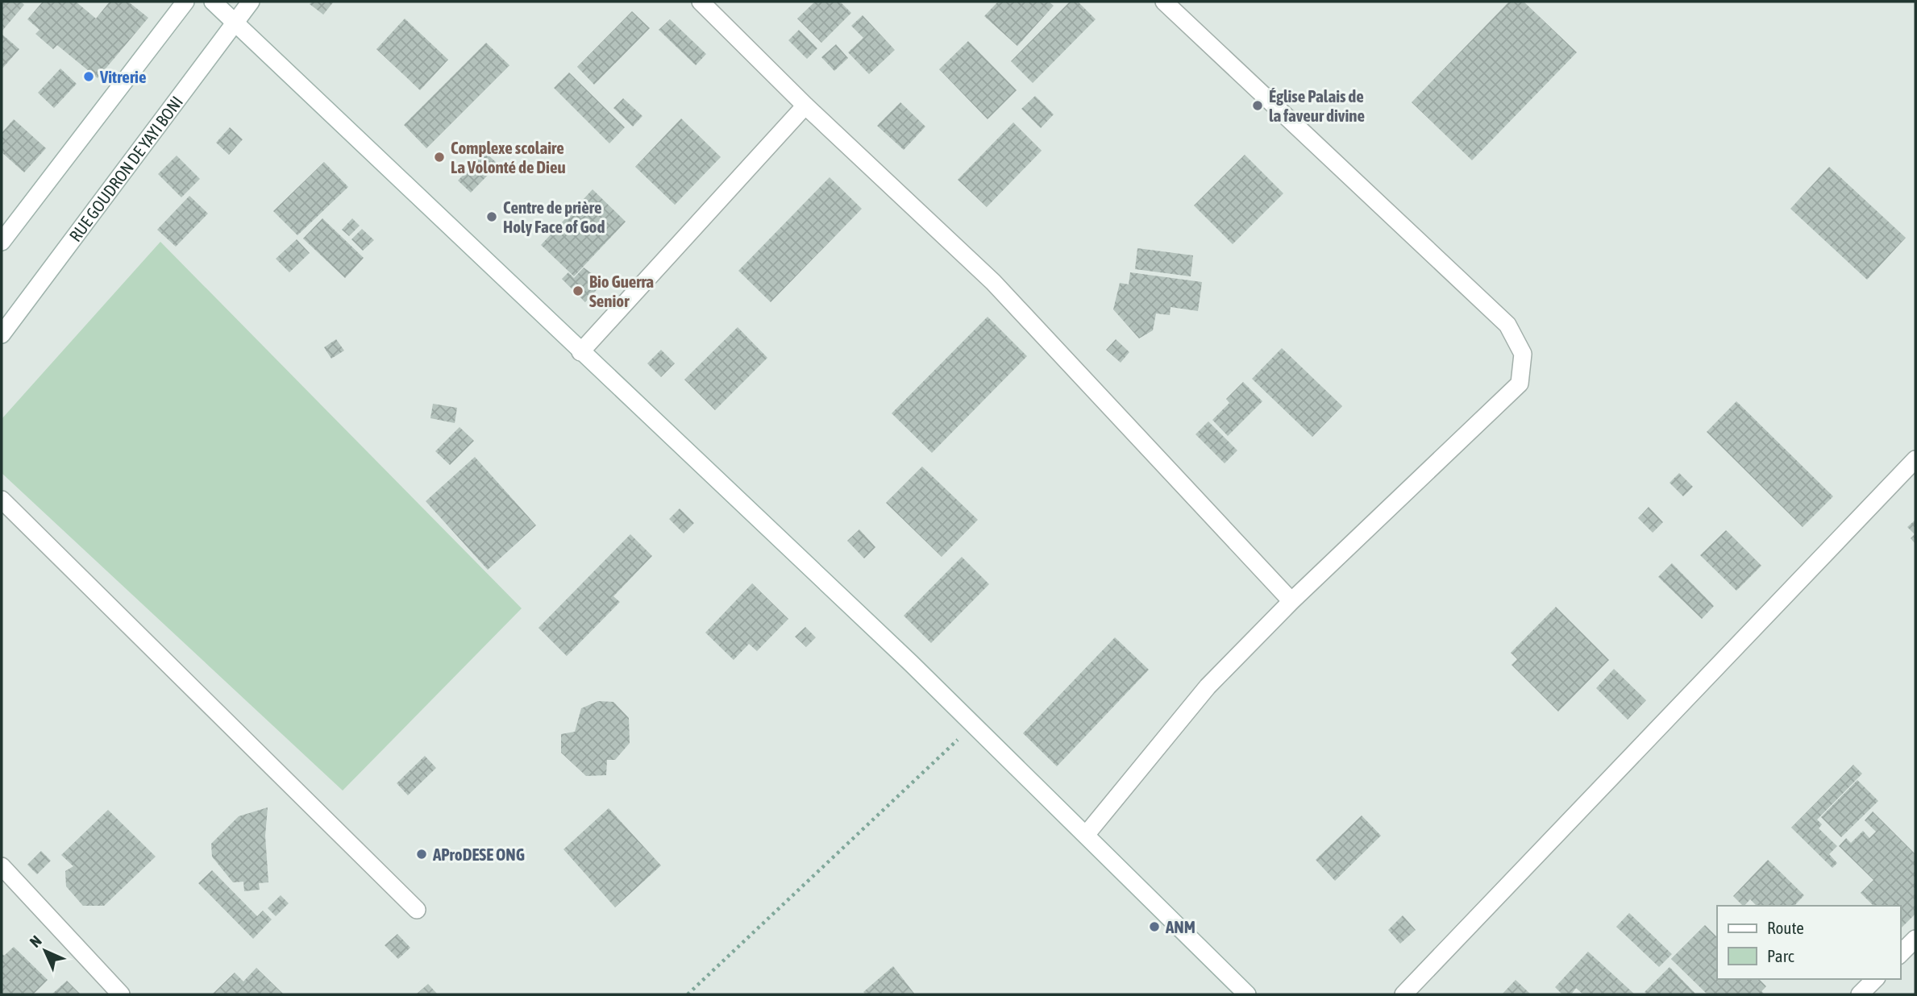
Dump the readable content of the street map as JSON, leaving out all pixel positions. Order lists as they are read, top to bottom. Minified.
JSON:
{"streets":{"street":["RUE GOUDRON DE YAYI BONI"]},"places":["Vitrerie","Église Palais de la faveur divine","Complexe scolaire La Volonté de Dieu","Centre de prière Holy Face of God","Bio Guerra Senior","AProDESE ONG","ANM"],"legend":["Route","Parc"],"north":"top left"}
